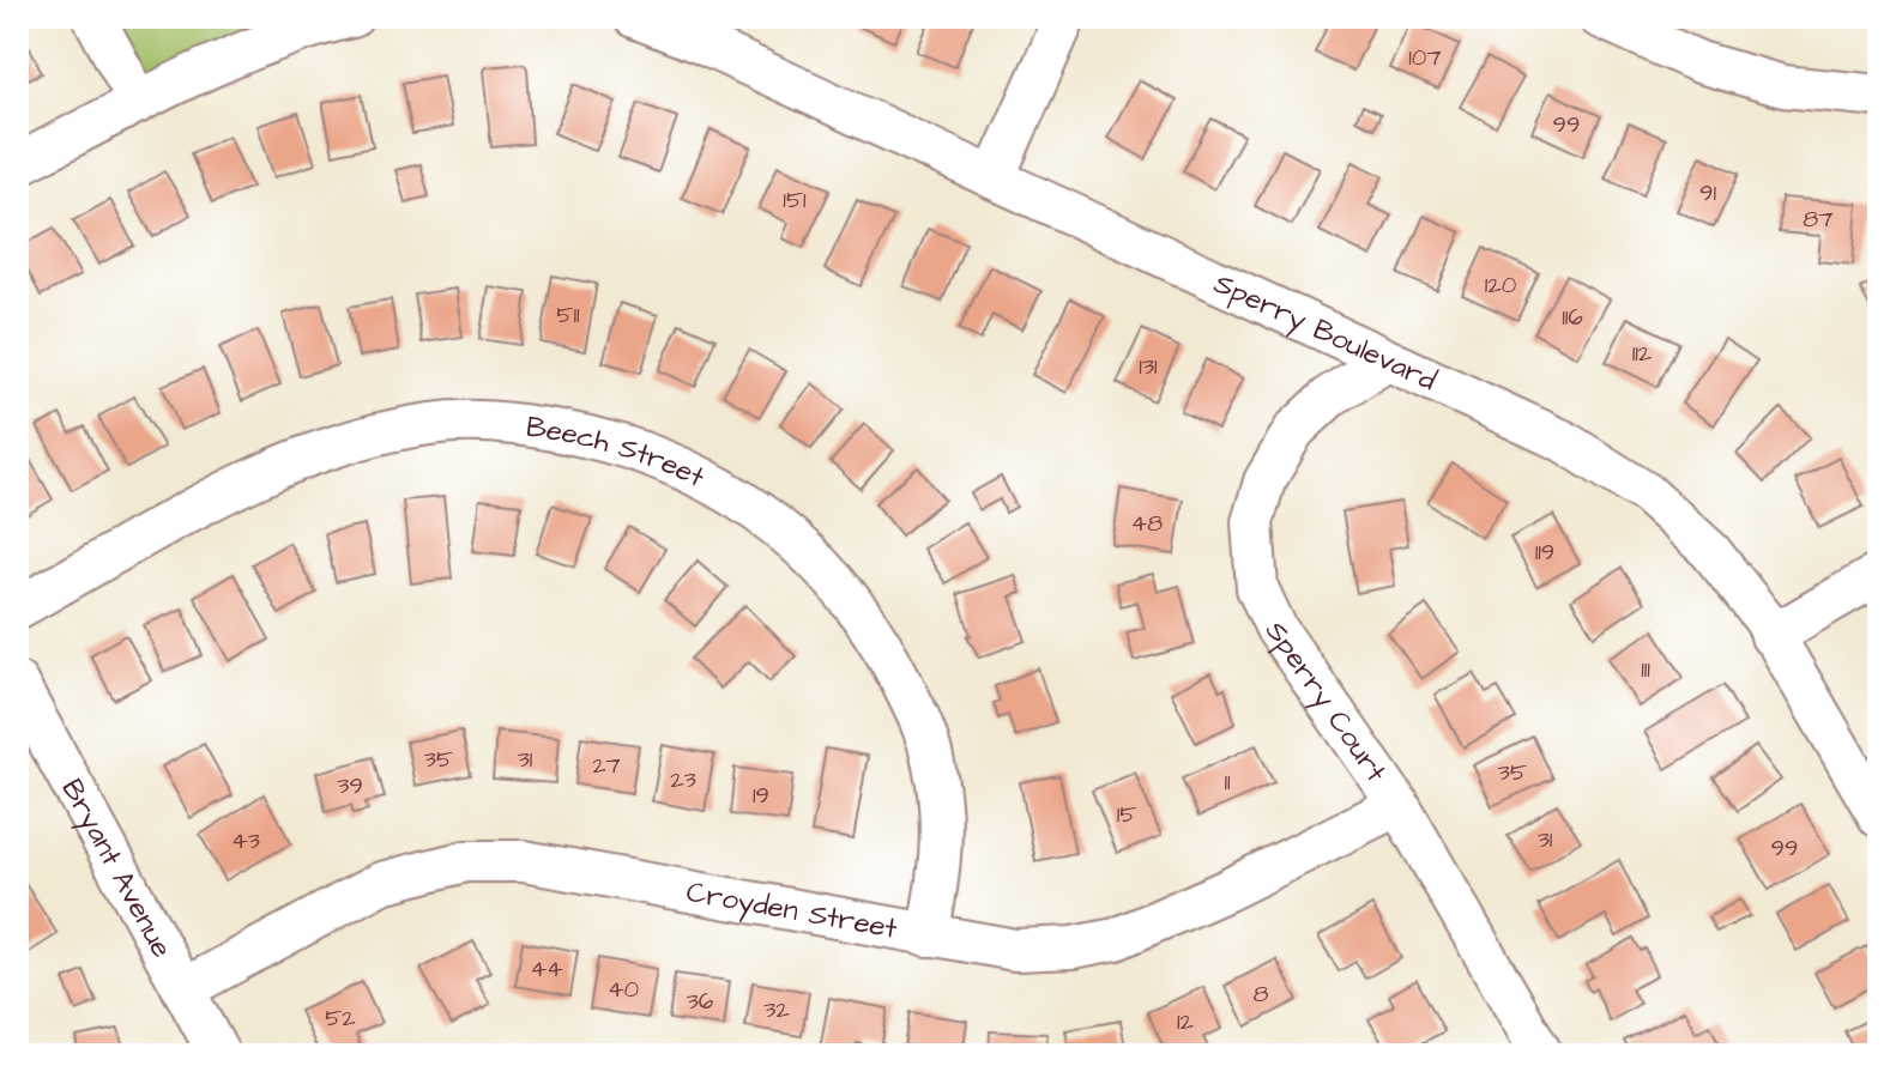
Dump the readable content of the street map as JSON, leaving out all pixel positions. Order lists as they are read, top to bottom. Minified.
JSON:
{"streets":{"street":["Sperry Boulevard","Beech Street","Sperry Court","Bryant Avenue","Croyden Street"]},"crossings":[["Sperry Boulevard","Sperry Court"],["Beech Street","Croyden Street"],["Sperry Court","Croyden Street"],["Bryant Avenue","Croyden Street"]],"house_numbers":["107","99","91","151","87","120","511","116","112","131","48","119","111","35","31","27","35","23","11","39","19","15","31","43","99","44","40","8","36","32","52","12"]}
